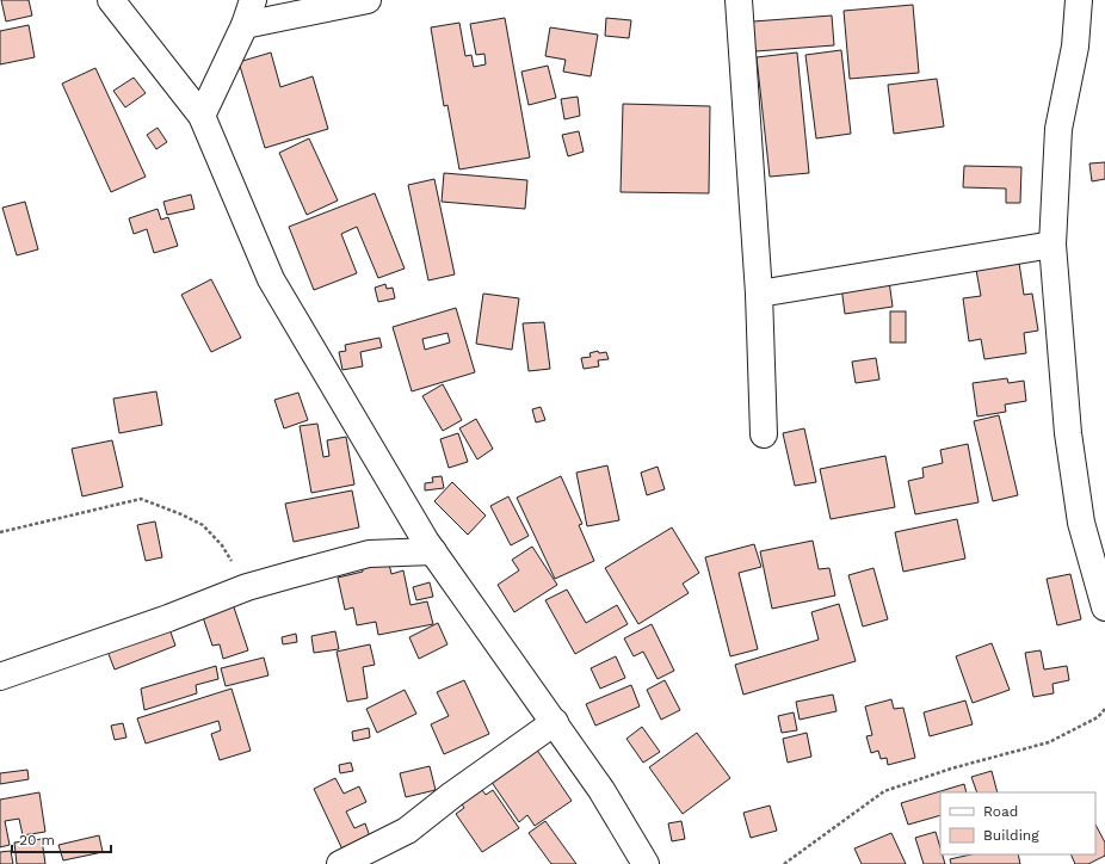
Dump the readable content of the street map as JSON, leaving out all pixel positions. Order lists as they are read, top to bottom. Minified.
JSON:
{"legend":["Road","Building"],"scale_bar":"20 m"}
